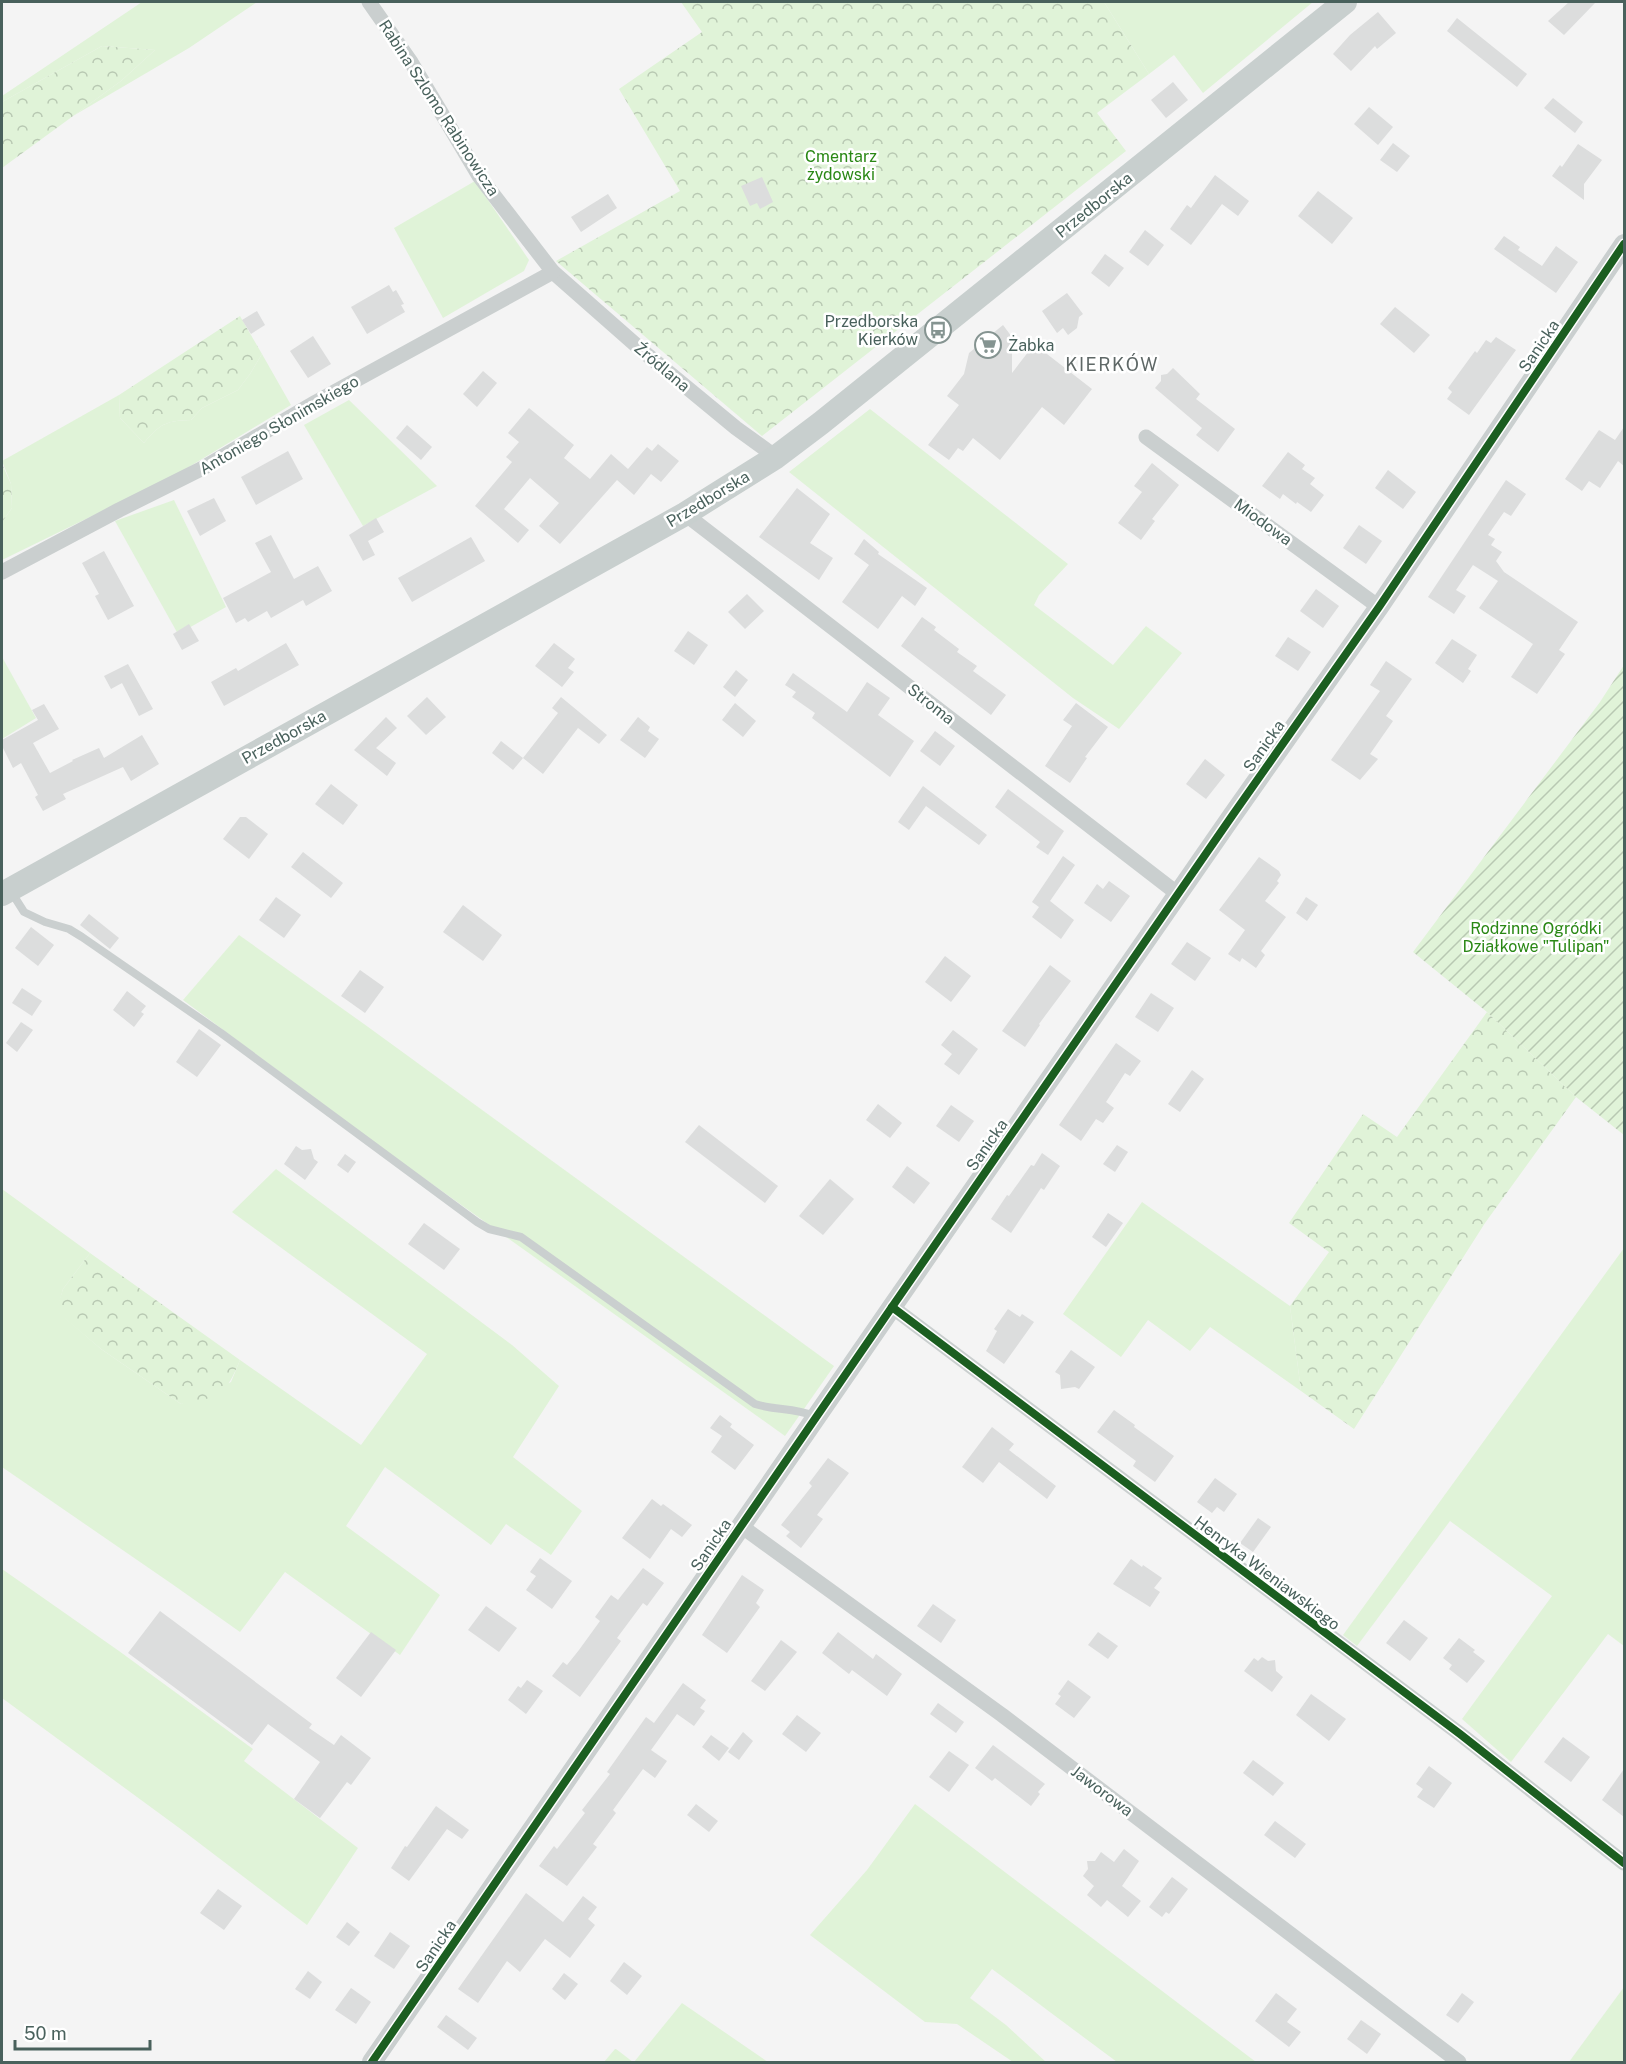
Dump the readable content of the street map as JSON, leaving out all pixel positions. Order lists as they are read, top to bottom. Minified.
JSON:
{"streets":{"main road":["Przedborska"],"street":["Rabina Szlomo Rabinowicza","Sanicka","Źródlana","Antoniego Słonimskiego","Miodowa","Stroma","Henryka Wieniawskiego","Jaworowa"]},"crossings":[["Rabina Szlomo Rabinowicza","Źródlana"],["Rabina Szlomo Rabinowicza","Antoniego Słonimskiego"],["Przedborska","Źródlana"],["Przedborska","Stroma"],["Sanicka","Miodowa"],["Sanicka","Stroma"],["Sanicka","Henryka Wieniawskiego"],["Sanicka","Jaworowa"],["Źródlana","Antoniego Słonimskiego"]],"districts":["KIERKÓW"],"parks":["Cmentarz żydowski","Rodzinne Ogródki Działkowe \"Tulipan\""],"places":{"bus stop":["Przedborska Kierków"],"supermarket":["Żabka"]},"scale_bar":"50 m"}
